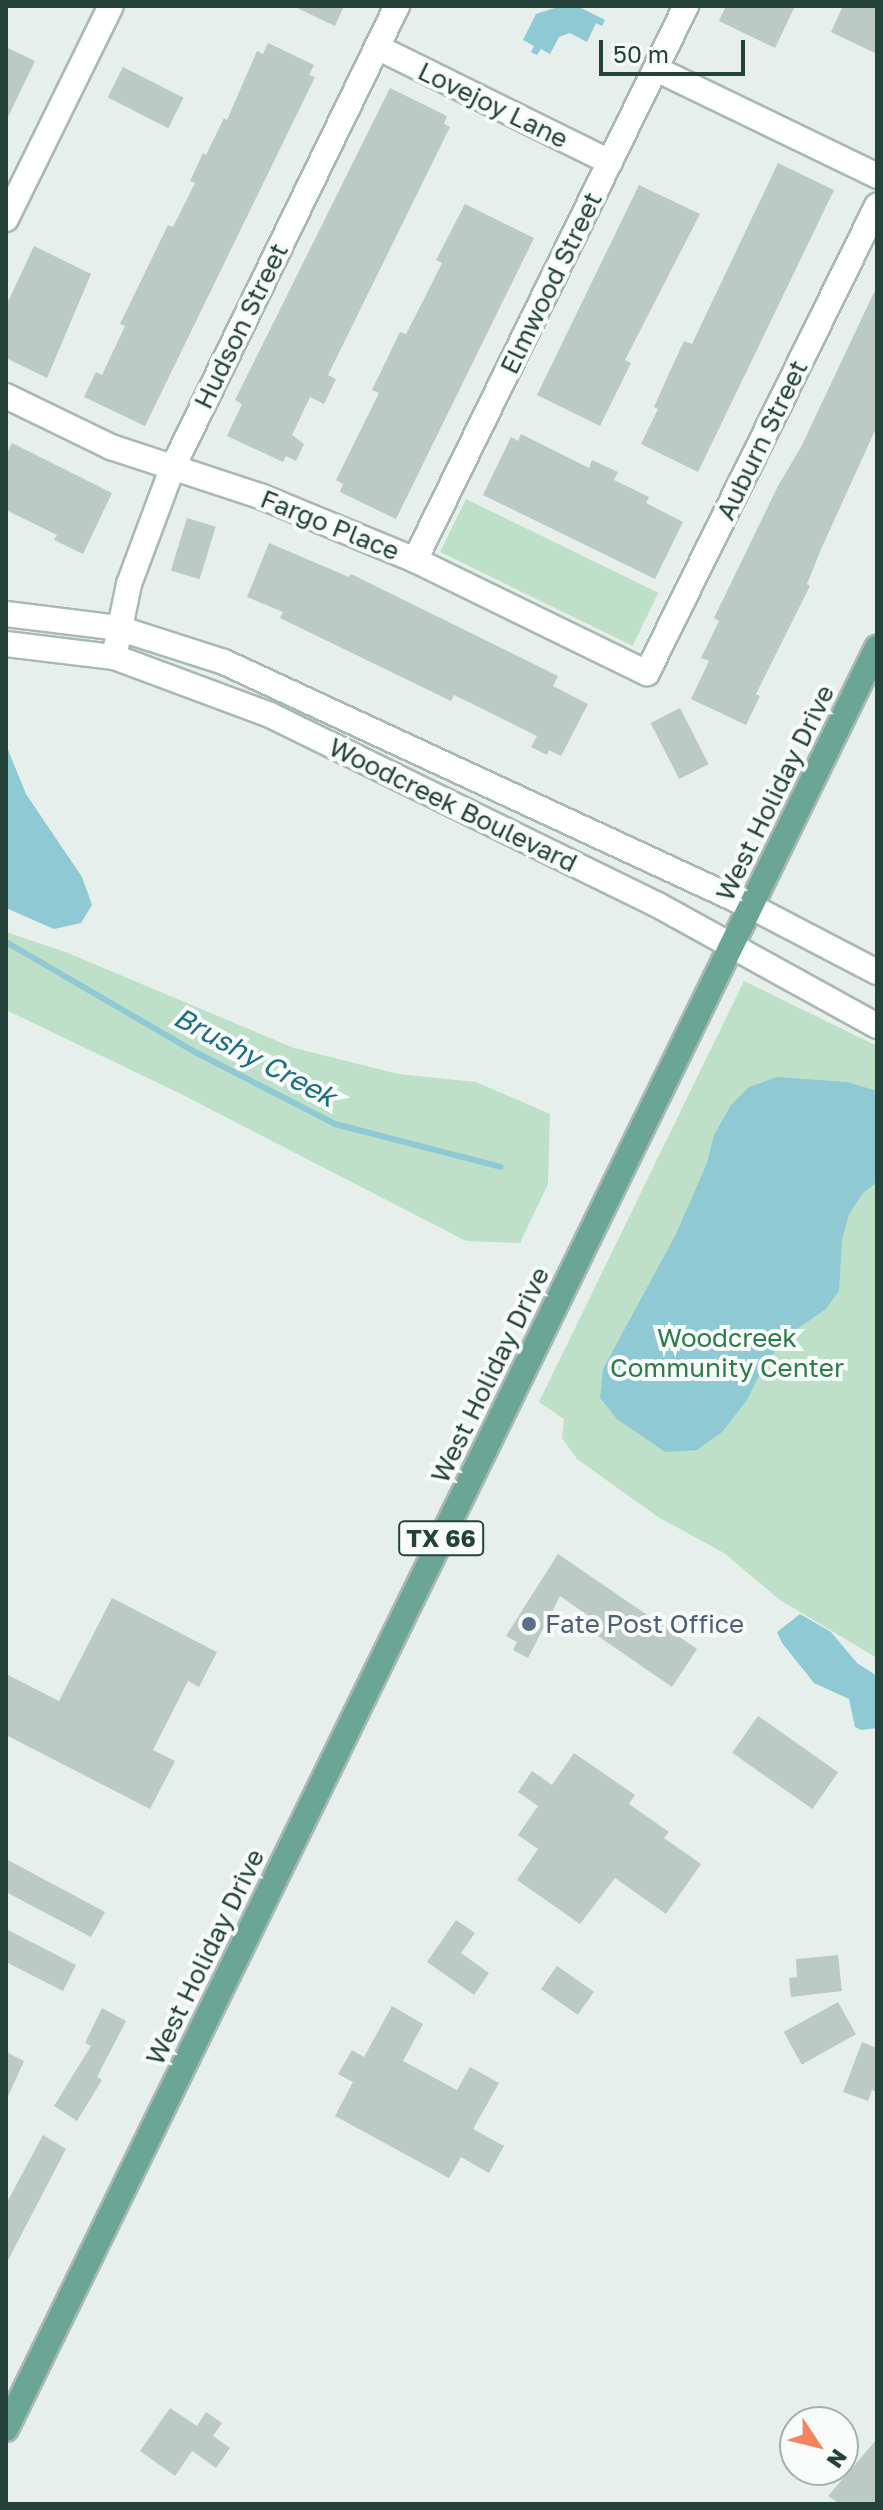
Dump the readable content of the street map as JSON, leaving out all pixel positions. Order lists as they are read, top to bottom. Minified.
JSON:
{"streets":{"main road":["West Holiday Drive","TX 66"],"street":["Lovejoy Lane","Elmwood Street","Hudson Street","Auburn Street","Fargo Place","Woodcreek Boulevard"]},"crossings":[["Lovejoy Lane","Elmwood Street"],["Lovejoy Lane","Hudson Street"],["Elmwood Street","Fargo Place"],["Hudson Street","Fargo Place"],["Hudson Street","Woodcreek Boulevard"],["Auburn Street","Fargo Place"],["West Holiday Drive","Woodcreek Boulevard"]],"water":["Brushy Creek"],"parks":["Woodcreek Community Center"],"places":["Fate Post Office"],"scale_bar":"50 m","north":"bottom right"}
